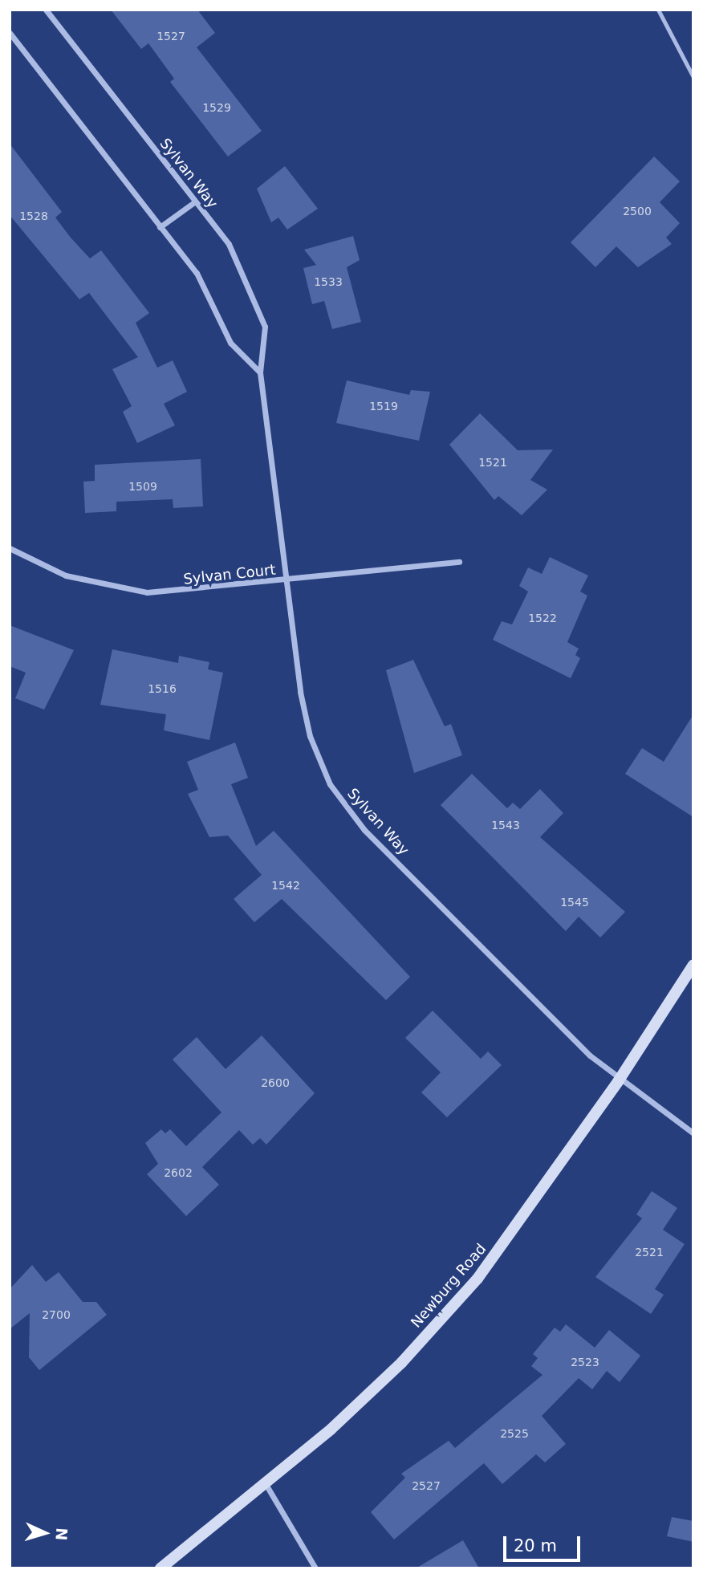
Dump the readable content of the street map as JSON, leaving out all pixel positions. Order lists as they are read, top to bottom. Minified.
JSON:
{"streets":{"main road":["Newburg Road"],"street":["Sylvan Way","Sylvan Court"]},"crossings":[["Sylvan Way","Sylvan Court"],["Sylvan Way","Newburg Road"]],"house_numbers":["1527","1529","2500","1528","1533","1519","1521","1509","1522","1516","1543","1542","1545","2600","2602","2521","2700","2523","2525","2527"],"scale_bar":"20 m","north":"right"}
